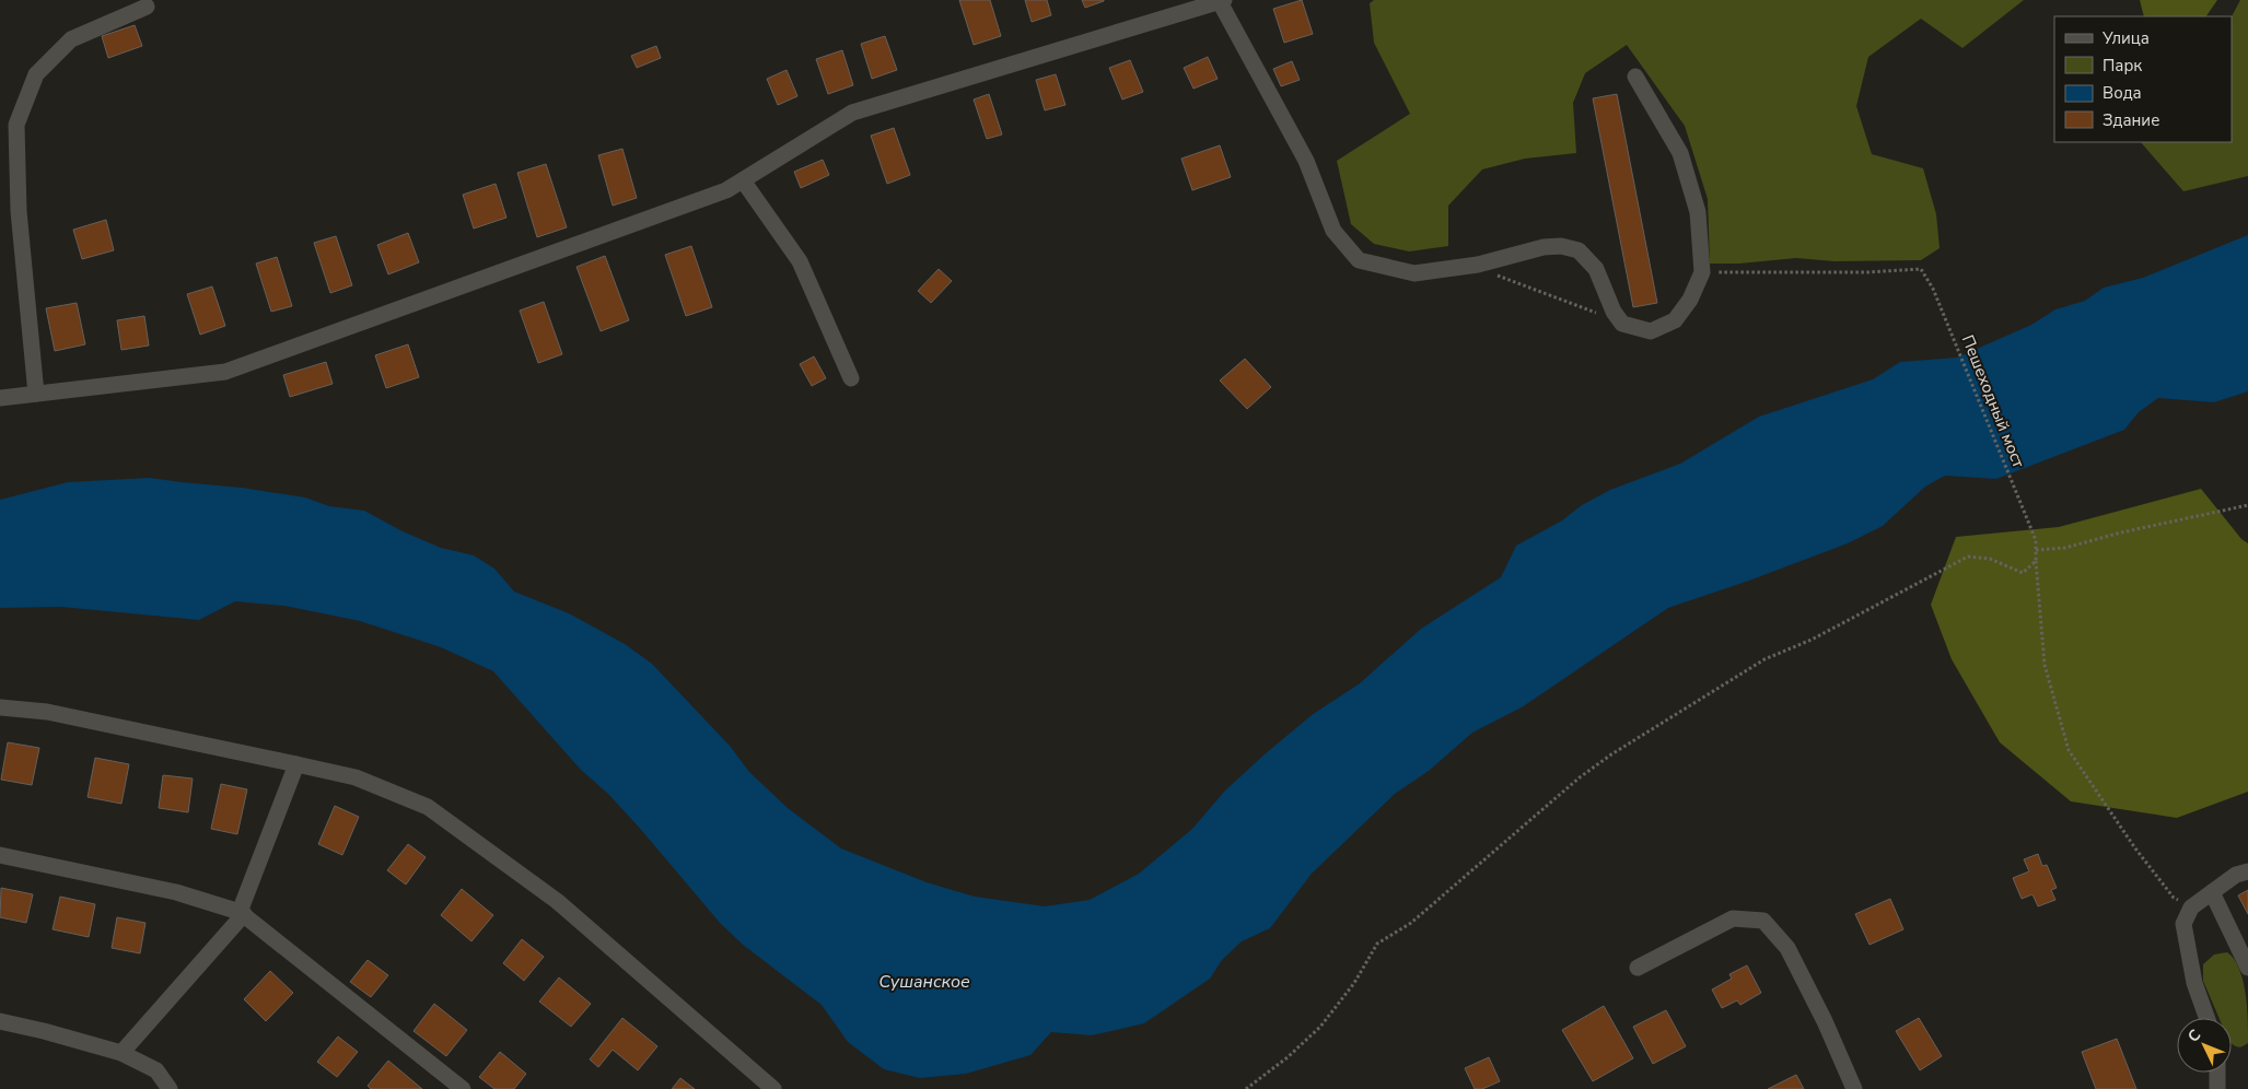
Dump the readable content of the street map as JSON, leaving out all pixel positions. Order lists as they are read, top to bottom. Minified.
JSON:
{"streets":{"path":["Пешеходный мост"]},"water":["Сушанское"],"legend":["Улица","Парк","Вода","Здание"],"north":"top left"}
